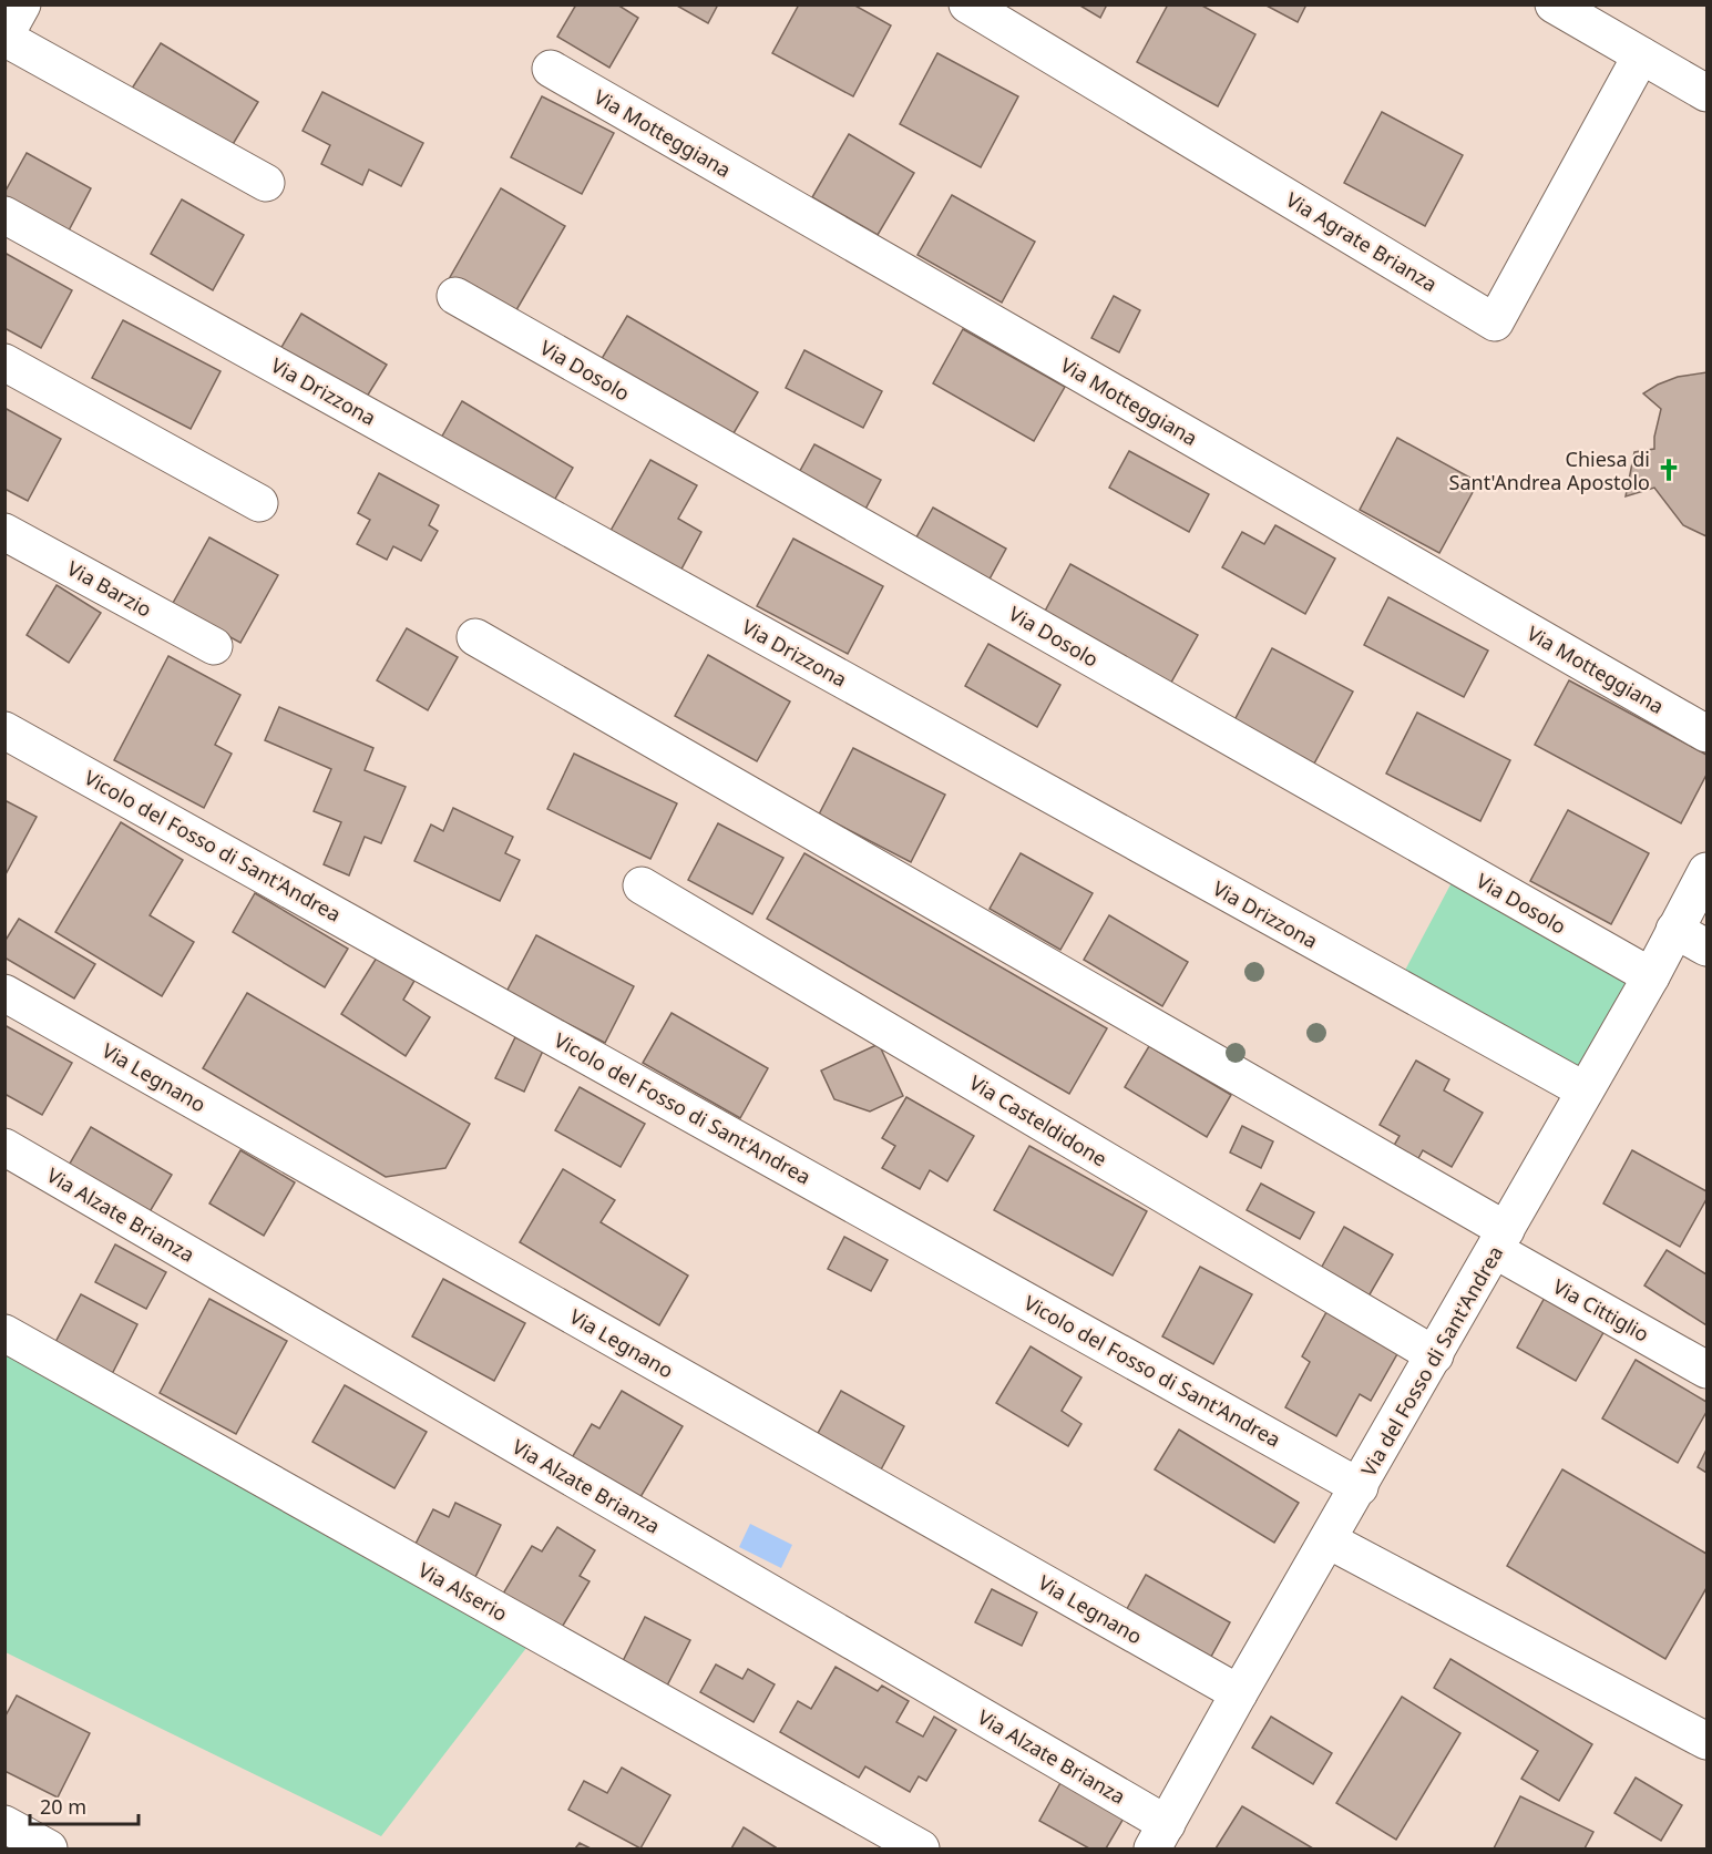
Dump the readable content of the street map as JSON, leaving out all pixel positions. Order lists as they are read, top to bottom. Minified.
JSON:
{"streets":{"street":["Via Motteggiana","Via Agrate Brianza","Via Dosolo","Via Drizzona","Via Barzio","Vicolo del Fosso di Sant'Andrea","Via Legnano","Via Casteldidone","Via Alzate Brianza","Via Cittiglio","Via del Fosso di Sant'Andrea","Via Alserio"]},"crossings":[["Via Dosolo","Via del Fosso di Sant'Andrea"],["Via Drizzona","Via del Fosso di Sant'Andrea"],["Vicolo del Fosso di Sant'Andrea","Via del Fosso di Sant'Andrea"],["Via Legnano","Via del Fosso di Sant'Andrea"],["Via Casteldidone","Via del Fosso di Sant'Andrea"],["Via Alzate Brianza","Via del Fosso di Sant'Andrea"],["Via Cittiglio","Via del Fosso di Sant'Andrea"]],"places":{"church":["Chiesa di Sant'Andrea Apostolo"]},"scale_bar":"20 m"}
